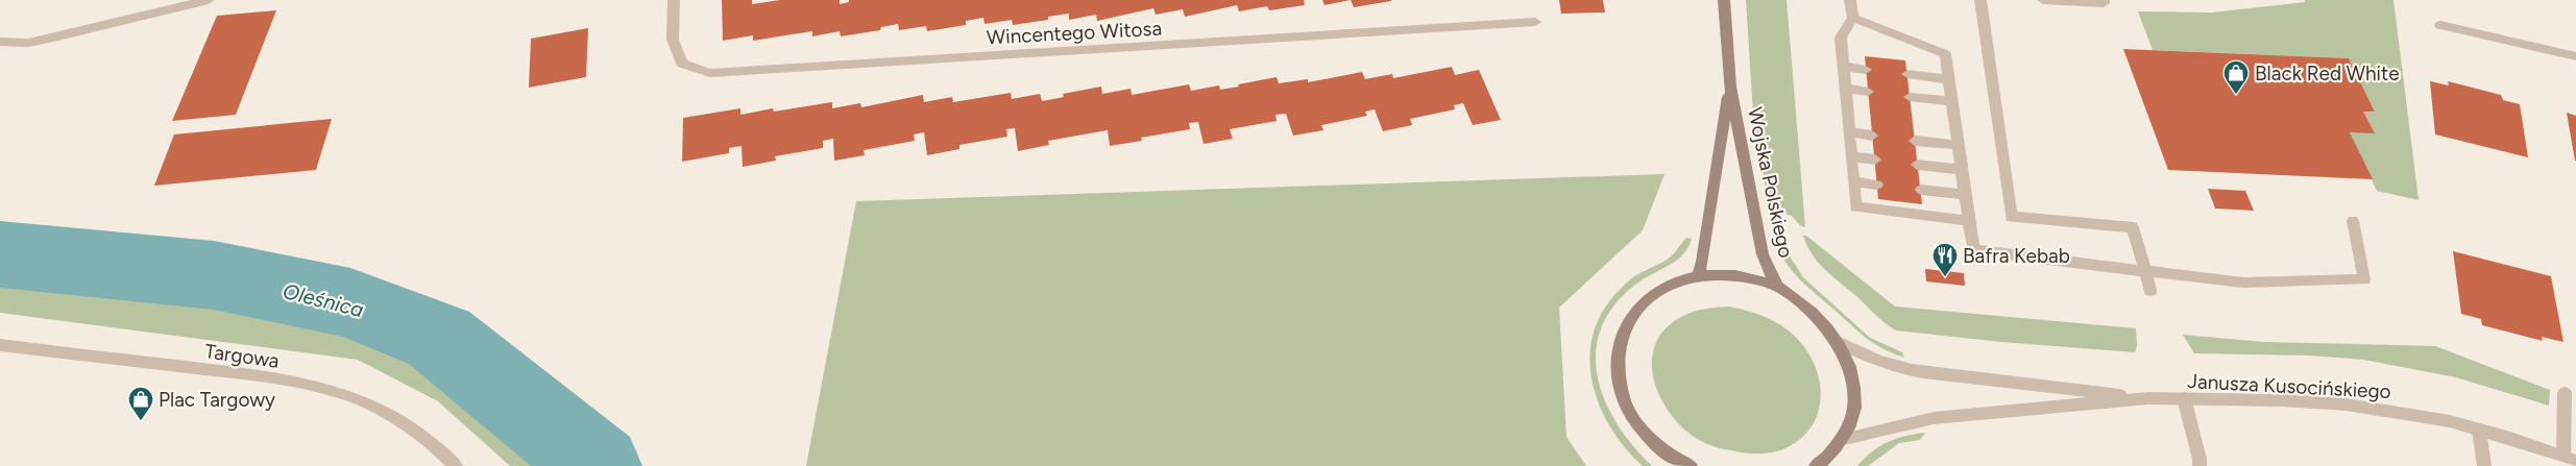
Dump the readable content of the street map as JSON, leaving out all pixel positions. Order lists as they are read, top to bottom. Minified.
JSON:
{"streets":{"main road":["Wojska Polskiego"],"street":["Wincentego Witosa","Targowa","Janusza Kusocińskiego"]},"water":["Oleśnica"],"places":{"shop":["Black Red White","Plac Targowy"],"restaurant":["Bafra Kebab"]}}
